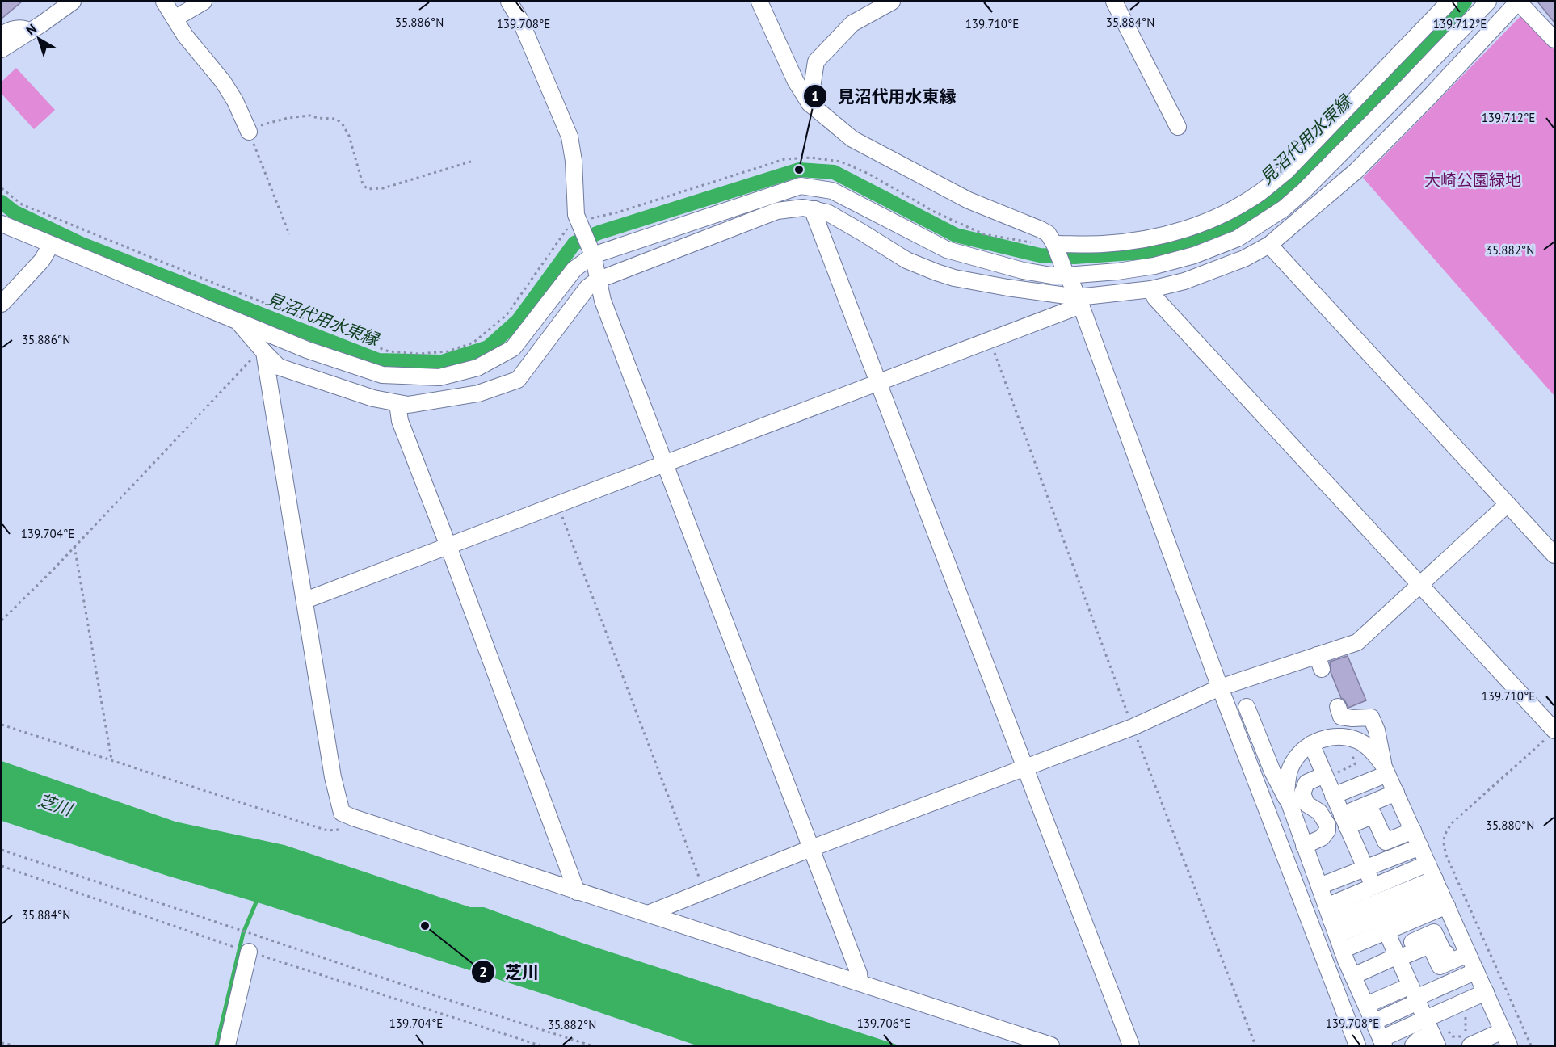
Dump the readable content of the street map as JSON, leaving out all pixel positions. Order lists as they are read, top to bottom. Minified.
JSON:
{"water":["見沼代用水東縁","芝川"],"parks":["大崎公園緑地"],"places":["見沼代用水東縁","芝川"],"north":"top left","coordinates":["35.886°N","35.884°N","139.708°E","139.712°E","139.710°E","35.882°N","139.704°E","35.880°N","139.706°E"]}
